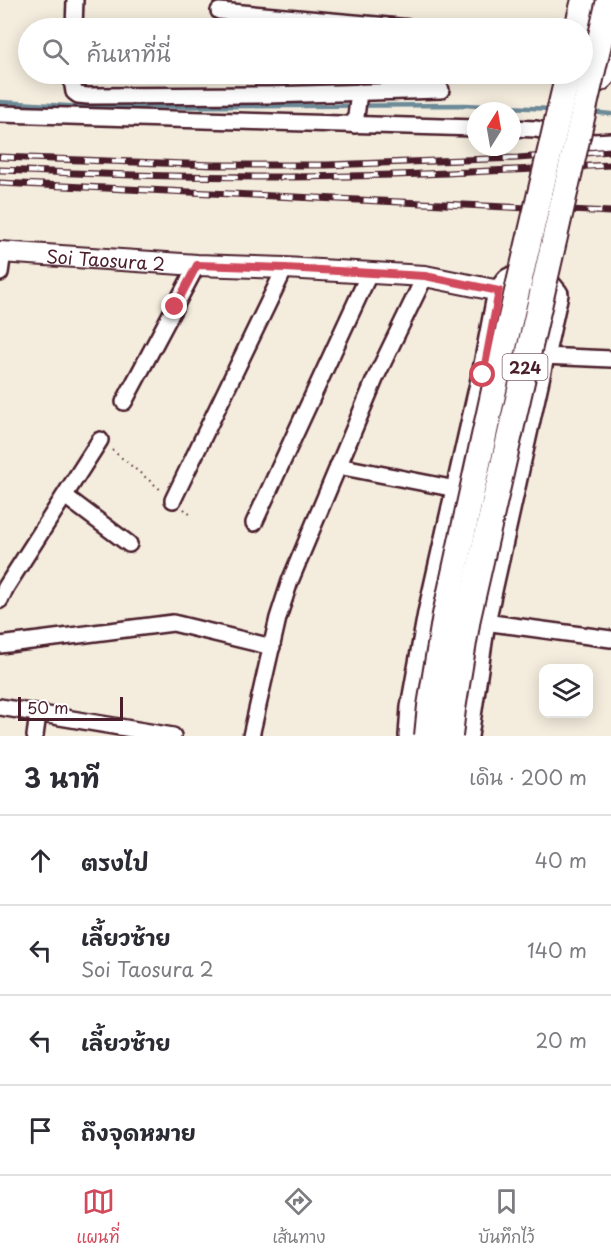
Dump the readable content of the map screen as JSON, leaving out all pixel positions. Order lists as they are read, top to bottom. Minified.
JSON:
{"streets":{"main road":["224"],"street":["Soi Taosura 2"]},"scale_bar":"50 m","north":"top","page":{"search":"ค้นหาที่นี่","scale":"50 m","heading":["3 นาที","เดิน · 200 m"],"list":[["ตรงไป","40 m"],["เลี้ยวซ้าย","Soi Taosura 2","140 m"],["เลี้ยวซ้าย","20 m"],"ถึงจุดหมาย"],"nav":["แผนที่","เส้นทาง","บันทึกไว้"]}}
